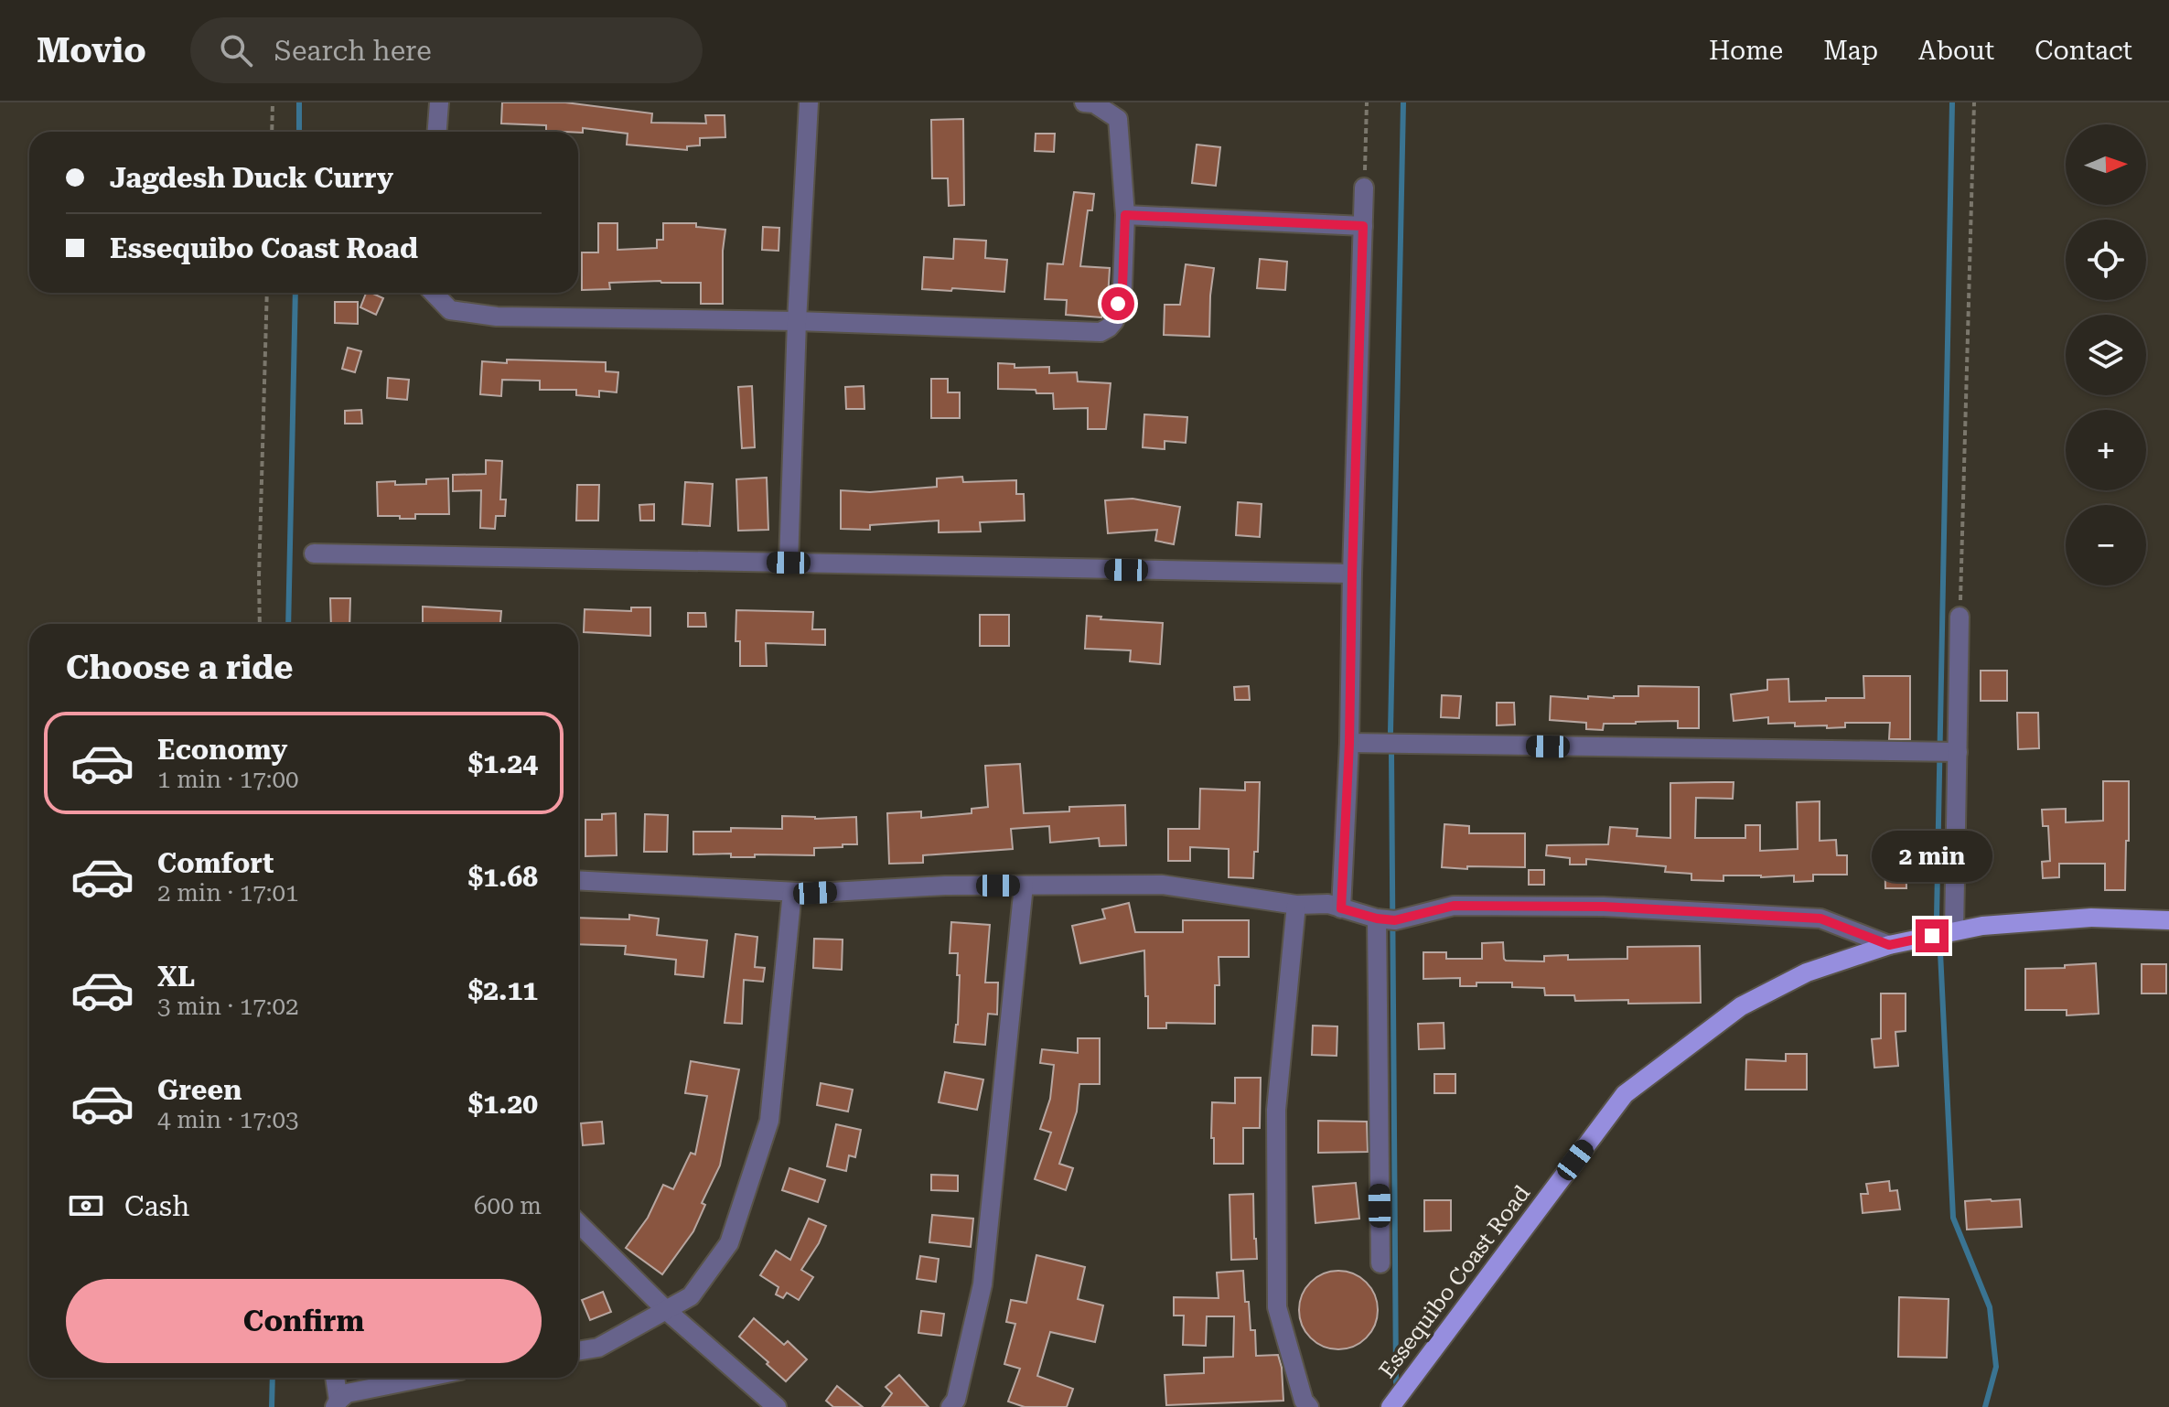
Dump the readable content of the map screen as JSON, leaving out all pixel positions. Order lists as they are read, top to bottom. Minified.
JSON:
{"streets":{"main road":["Essequibo Coast Road"]},"north":"right","page":{"header":"Movio","search":"Search here","nav":["Home","Map","About","Contact"],"map_buttons":["+","−"],"banner":["Jagdesh Duck Curry","Essequibo Coast Road"],"heading":"Choose a ride","list":[{"name":"Economy","note":"1 min · 17:00","value":"$1.24"},{"name":"Comfort","note":"2 min · 17:01","value":"$1.68"},{"name":"XL","note":"3 min · 17:02","value":"$2.11"},{"name":"Green","note":"4 min · 17:03","value":"$1.20"}],"bubble":"2 min","pay":["Cash","600 m"],"buttons":"Confirm"}}
